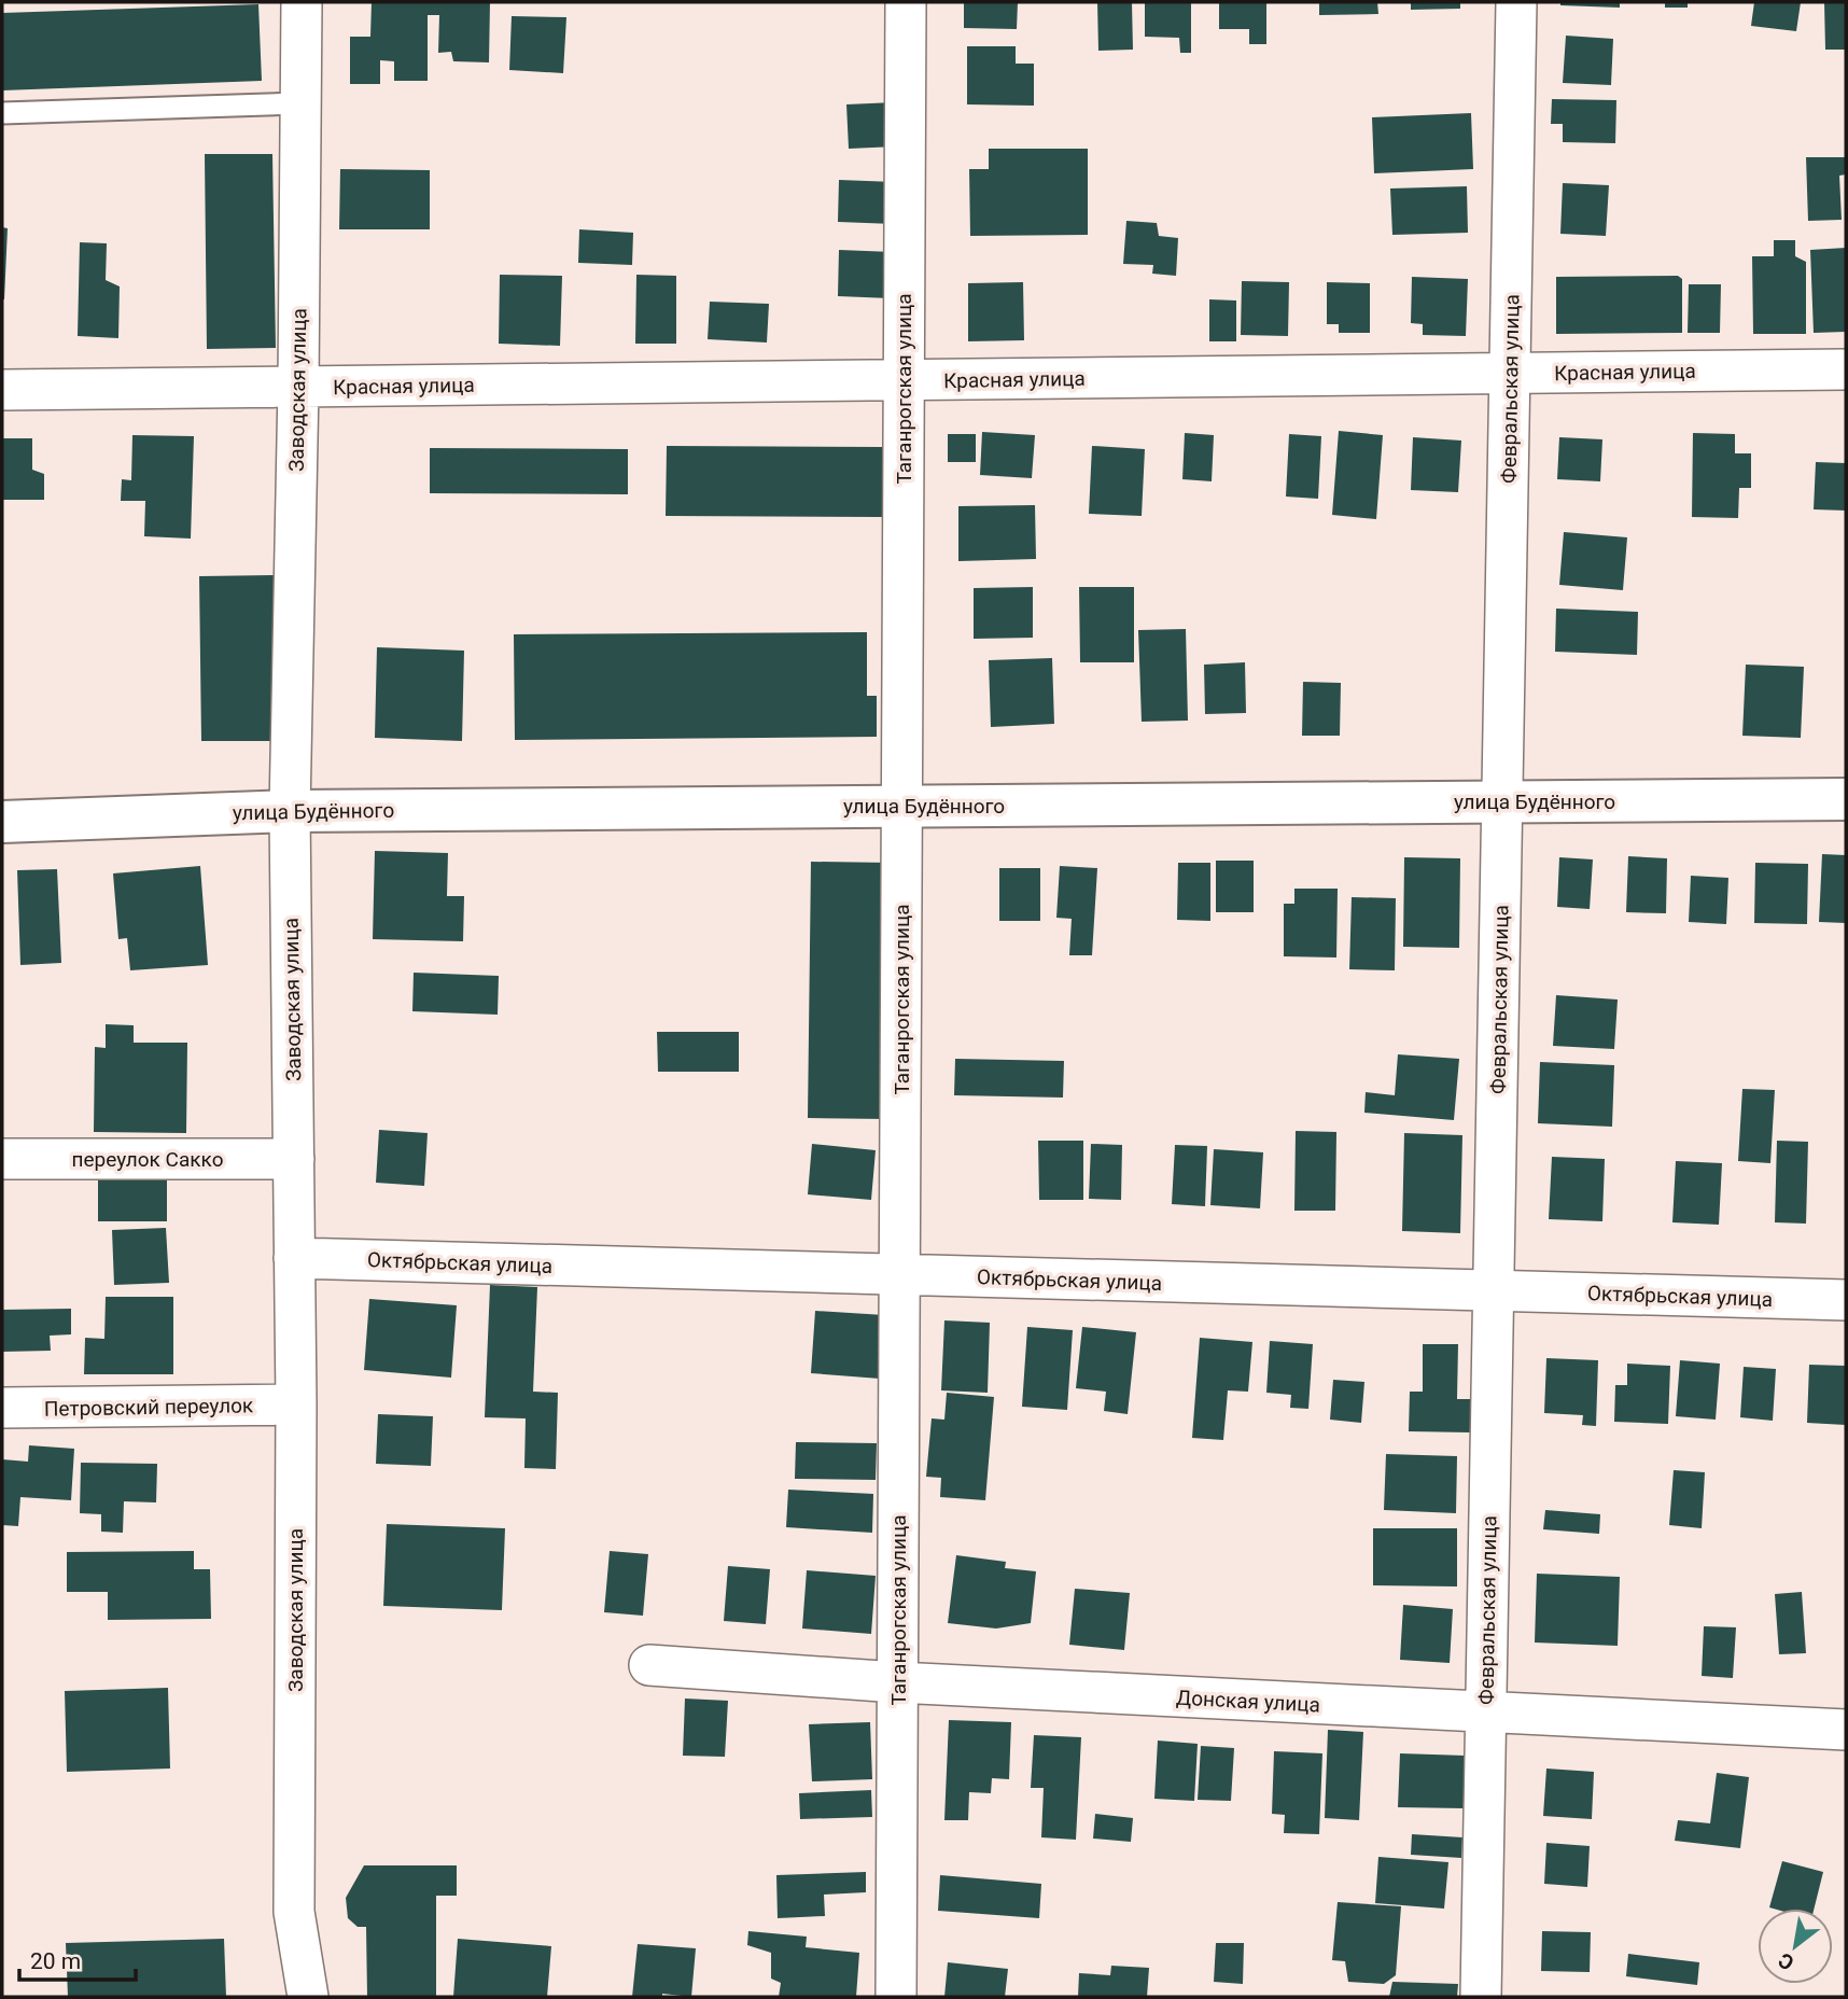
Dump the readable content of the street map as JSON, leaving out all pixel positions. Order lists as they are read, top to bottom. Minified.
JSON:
{"streets":{"street":["Красная улица","Таганрогская улица","Февральская улица","Заводская улица","улица Будённого","переулок Сакко","Октябрьская улица","Петровский переулок","Донская улица"]},"crossings":[["Красная улица","Таганрогская улица"],["Красная улица","Февральская улица"],["Красная улица","Заводская улица"],["Таганрогская улица","улица Будённого"],["Таганрогская улица","Октябрьская улица"],["Таганрогская улица","Донская улица"],["Февральская улица","улица Будённого"],["Февральская улица","Октябрьская улица"],["Февральская улица","Донская улица"],["Заводская улица","улица Будённого"],["Заводская улица","переулок Сакко"],["Заводская улица","Октябрьская улица"],["Заводская улица","Петровский переулок"]],"scale_bar":"20 m","north":"bottom left"}
